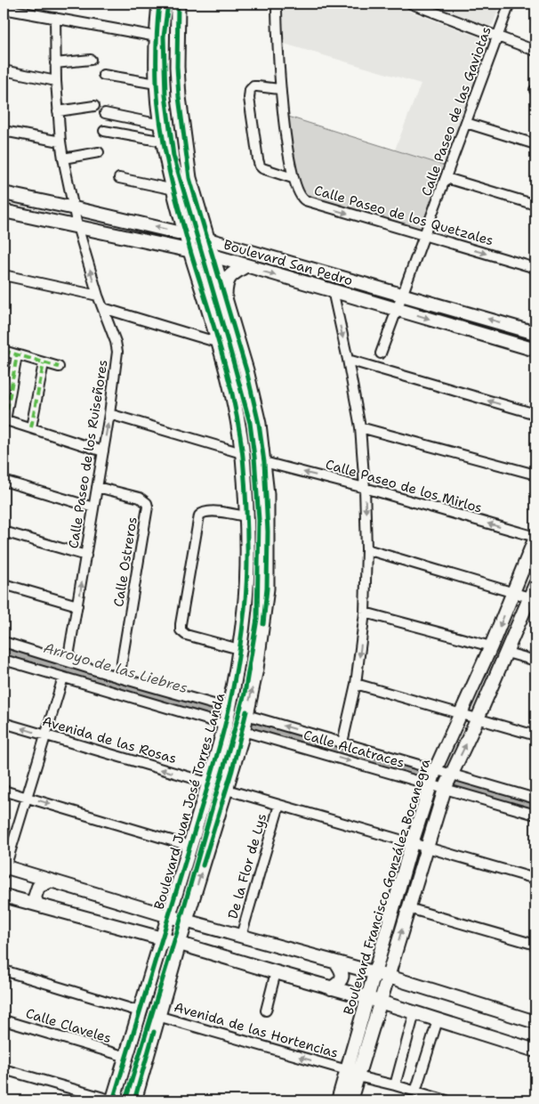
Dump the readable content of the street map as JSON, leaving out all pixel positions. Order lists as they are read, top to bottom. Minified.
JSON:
{"streets":{"main road":["Boulevard San Pedro","Boulevard Juan José Torres Landa","Boulevard Francisco González Bocanegra"],"street":["Calle Paseo de las Gaviotas","Calle Paseo de los Quetzales","Calle Paseo de los Ruiseñores","Calle Paseo de los Mirlos","Calle Ostreros","Avenida de las Rosas","Calle Alcatraces","De la Flor de Lys","Calle Claveles","Avenida de las Hortencias"]},"crossings":[["Calle Paseo de las Gaviotas","Calle Paseo de los Quetzales"],["Calle Paseo de las Gaviotas","Boulevard San Pedro"],["Boulevard San Pedro","Calle Paseo de los Ruiseñores"],["Boulevard San Pedro","Boulevard Juan José Torres Landa"],["Calle Paseo de los Ruiseñores","Calle Ostreros"],["Calle Paseo de los Mirlos","Boulevard Francisco González Bocanegra"],["Avenida de las Rosas","Boulevard Juan José Torres Landa"],["Calle Alcatraces","Boulevard Francisco González Bocanegra"],["Boulevard Juan José Torres Landa","Calle Claveles"],["Boulevard Francisco González Bocanegra","Avenida de las Hortencias"]],"one_way":["Avenida de las Hortencias"],"water":["Arroyo de las Liebres"]}
